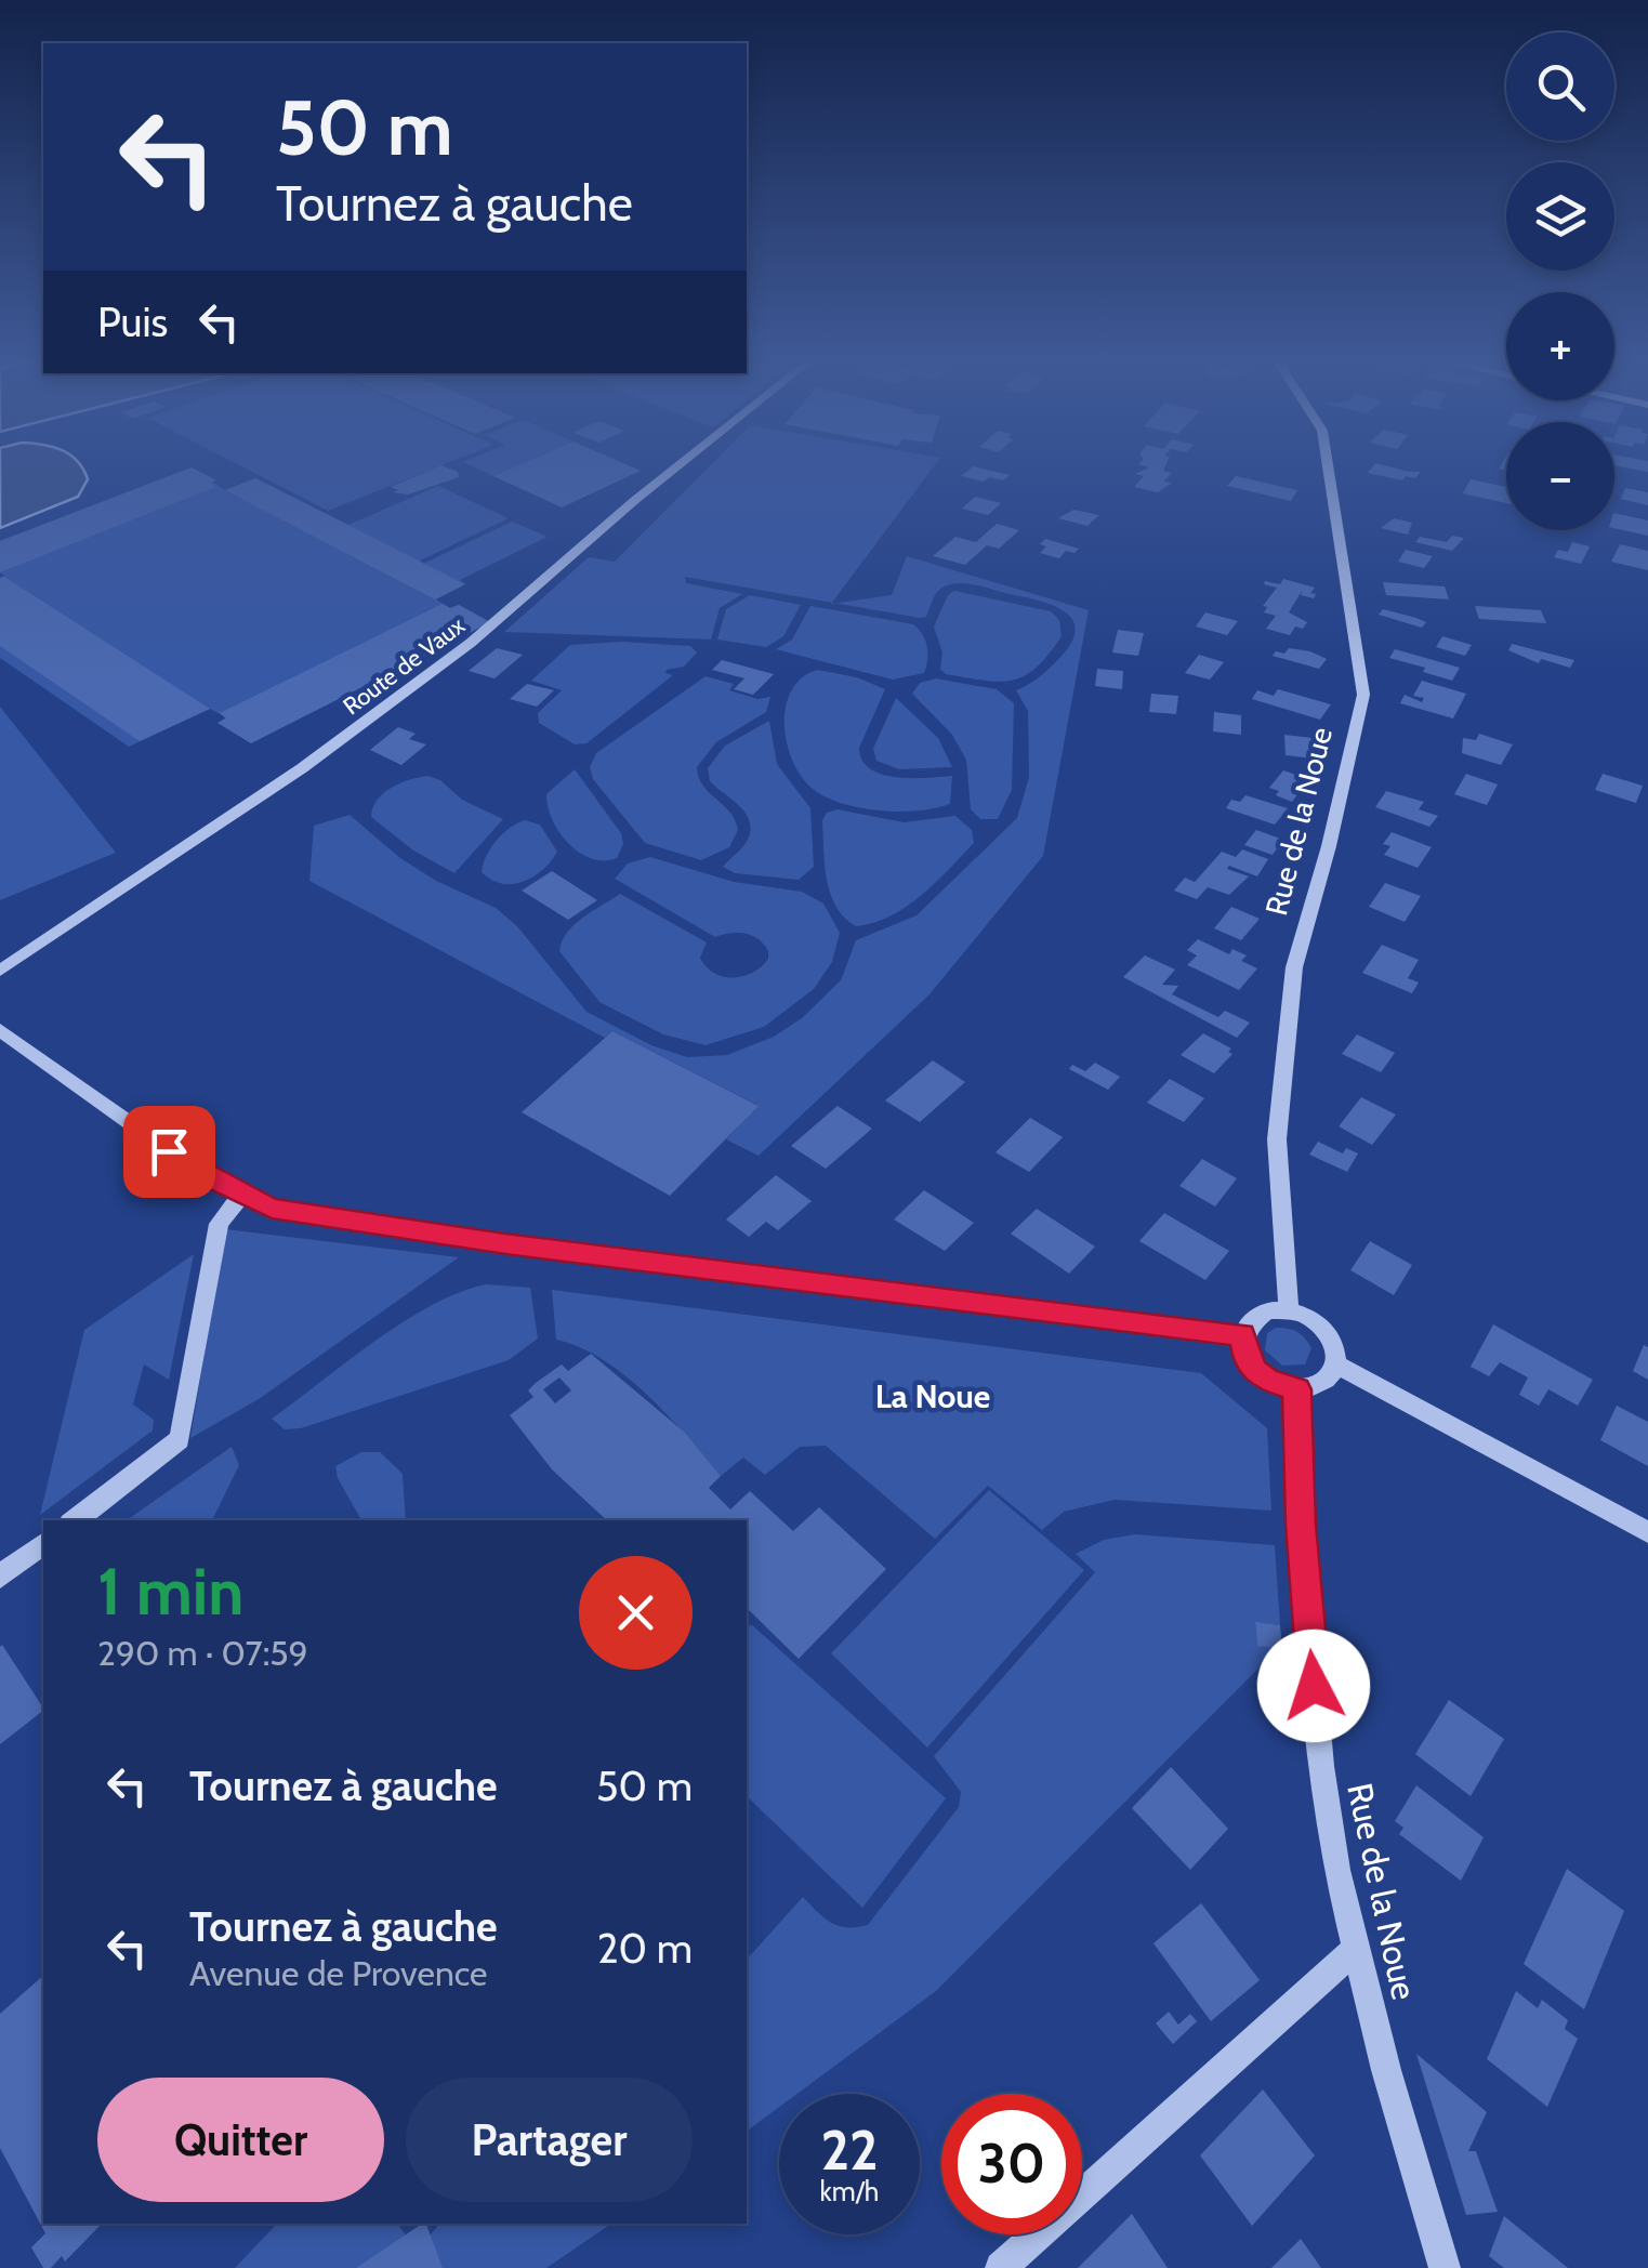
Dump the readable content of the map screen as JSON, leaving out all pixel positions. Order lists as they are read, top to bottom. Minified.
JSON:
{"streets":{"street":["Route de Vaux","Rue de la Noue"]},"districts":["La Noue"],"page":{"map_buttons":["+","−"],"turn":["50 m","Tournez à gauche"],"then":"Puis","heading":["1 min","290 m · 07:59"],"list":[{"name":"Tournez à gauche","value":"50 m"},{"name":"Tournez à gauche","note":"Avenue de Provence","value":"20 m"}],"buttons":["Quitter","Partager"],"speed":"22 km/h","limit":"30"}}
